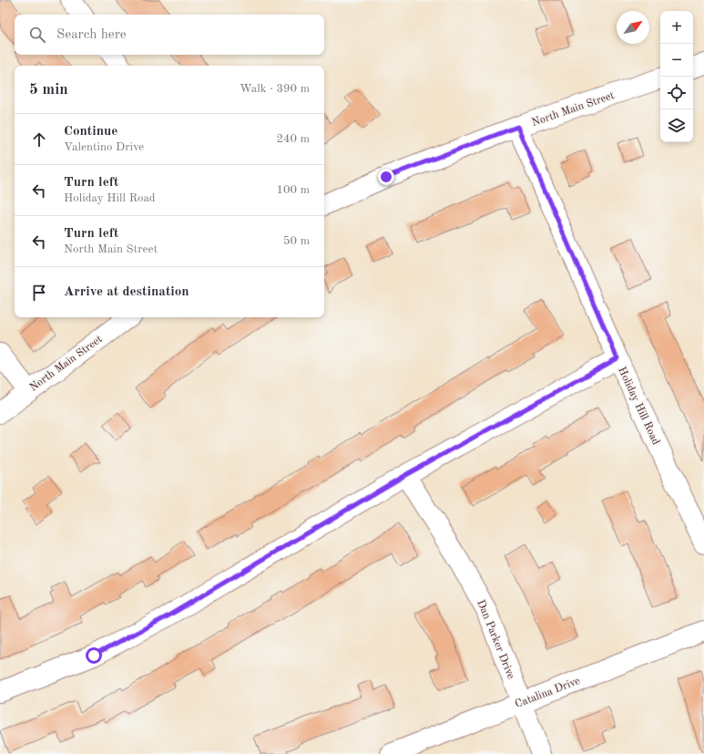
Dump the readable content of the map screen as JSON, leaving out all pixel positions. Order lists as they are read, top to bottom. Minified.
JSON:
{"streets":{"street":["North Main Street","Holiday Hill Road","Dan Parker Drive","Catalina Drive"]},"crossings":[["North Main Street","Holiday Hill Road"],["Dan Parker Drive","Catalina Drive"]],"north":"top right","page":{"map_buttons":["+","−"],"search":"Search here","heading":["5 min","Walk · 390 m"],"list":[["Continue","Valentino Drive","240 m"],["Turn left","Holiday Hill Road","100 m"],["Turn left","North Main Street","50 m"],"Arrive at destination"]}}
